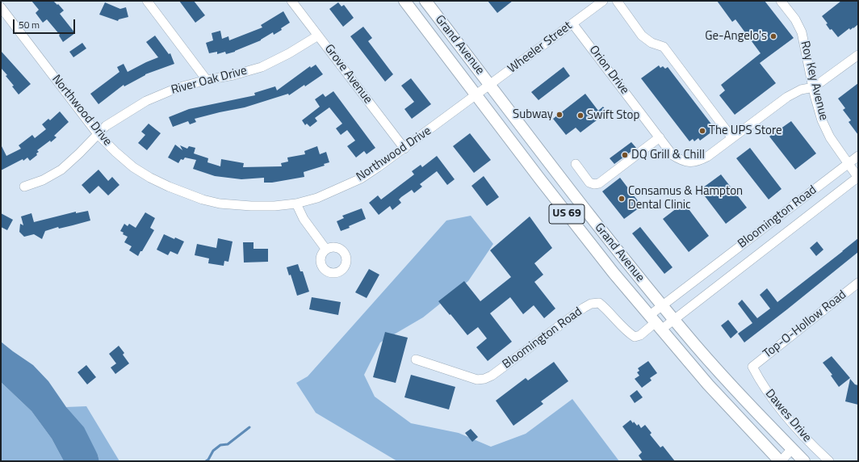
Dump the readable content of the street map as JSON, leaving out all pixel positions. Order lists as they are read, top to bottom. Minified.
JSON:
{"streets":{"main road":["Grand Avenue","US 69"],"street":["Wheeler Street","Orion Drive","Grove Avenue","River Oak Drive","Roy Key Avenue","Northwood Drive","Bloomington Road","Top-O-Hollow Road","Dawes Drive"]},"crossings":[["Grand Avenue","Wheeler Street"],["Grand Avenue","Northwood Drive"],["Grand Avenue","Bloomington Road"],["Wheeler Street","Orion Drive"],["Wheeler Street","Northwood Drive"],["Orion Drive","Roy Key Avenue"],["Grove Avenue","River Oak Drive"],["Grove Avenue","Northwood Drive"],["River Oak Drive","Northwood Drive"],["Roy Key Avenue","Bloomington Road"],["Top-O-Hollow Road","Dawes Drive"]],"places":["Ge-Angelo's","Subway","Swift Stop","The UPS Store","DQ Grill & Chill","Consamus & Hampton Dental Clinic"],"scale_bar":"50 m"}
